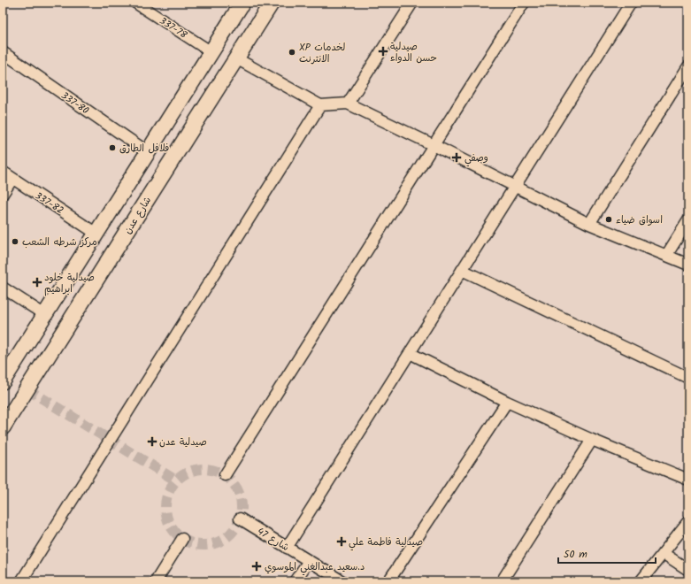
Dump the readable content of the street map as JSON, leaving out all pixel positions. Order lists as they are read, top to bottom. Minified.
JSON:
{"streets":{"street":["337-78","337-80","337-82","شارع عدن","شارع 47"]},"places":{"health":["صيدلية حسن الدواء","وصفي","صيدلية خلود ابراهيم","صيدلية عدن","صيدلية فاطمة علي","د.سعيد عبدالغني الموسوي"],"other":["XP لخدمات الانترنت","فلافل الطارق","اسواق ضياء","مركز شرطه الشعب"]},"scale_bar":"50 m"}
